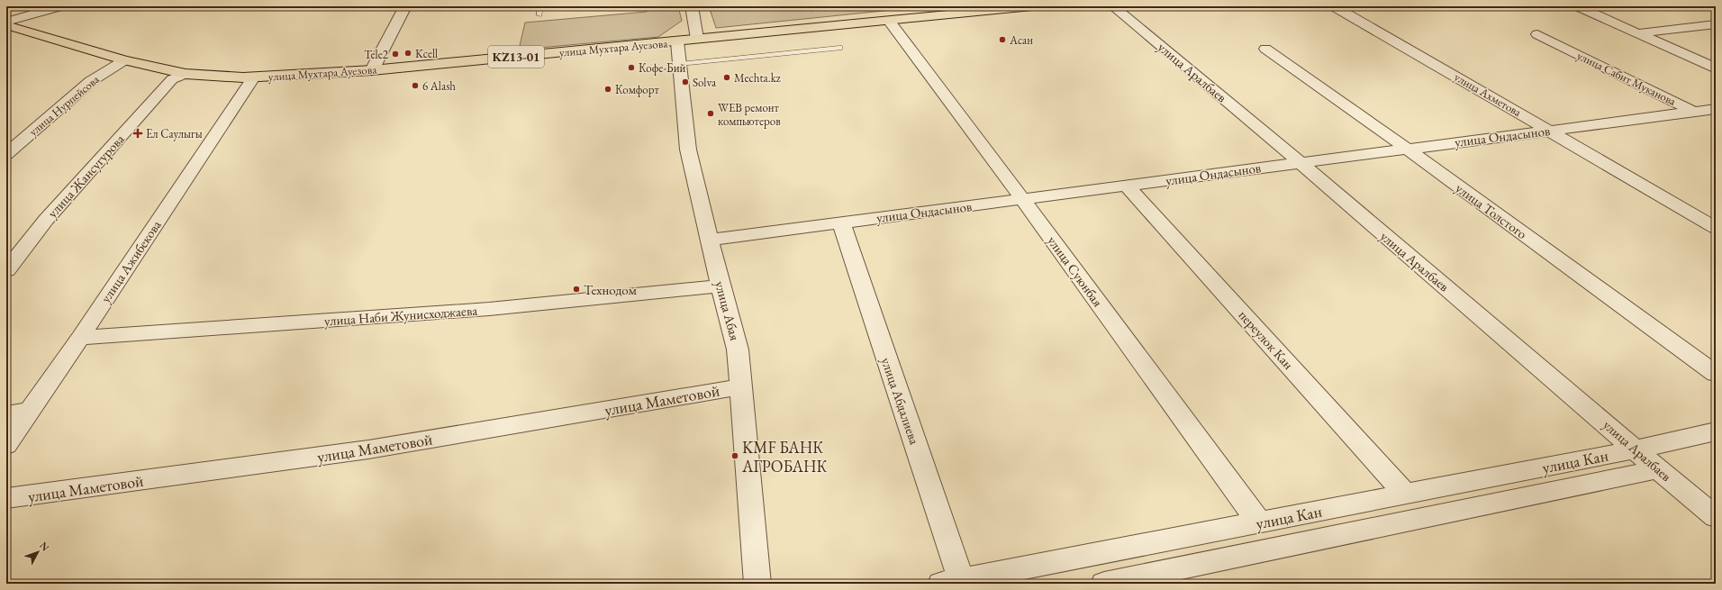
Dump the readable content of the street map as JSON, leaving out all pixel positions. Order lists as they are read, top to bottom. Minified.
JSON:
{"streets":{"main road":["улица Мухтара Ауезова","KZ13-01"],"street":["улица Аралбаев","улица Сабит Муканова","улица Ахметова","улица Нурпейсова","улица Ондасынов","улица Жансугурова","улица Толстого","улица Ажибекова","улица Суюнбая","улица Абая","улица Наби Жунисходжаева","переулок Кан","улица Маметовой","улица Абдалиева","улица Кан"]},"crossings":[["улица Мухтара Ауезова","улица Нурпейсова"],["улица Мухтара Ауезова","улица Жансугурова"],["улица Мухтара Ауезова","улица Ажибекова"],["улица Мухтара Ауезова","улица Суюнбая"],["улица Мухтара Ауезова","улица Абая"],["улица Аралбаев","улица Ондасынов"],["улица Аралбаев","улица Кан"],["улица Сабит Муканова","улица Ондасынов"],["улица Ахметова","улица Ондасынов"],["улица Ондасынов","улица Толстого"],["улица Ондасынов","улица Суюнбая"],["улица Ондасынов","улица Абая"],["улица Ондасынов","переулок Кан"],["улица Ондасынов","улица Абдалиева"],["улица Ажибекова","улица Наби Жунисходжаева"],["улица Суюнбая","улица Кан"],["улица Абая","улица Наби Жунисходжаева"],["улица Абая","улица Маметовой"],["переулок Кан","улица Кан"],["улица Абдалиева","улица Кан"]],"places":{"other":["Асан","Kcell","Tele2","Кофе-Бий","Mechta.kz","Solva","6 Alash","Комфорт","WEB ремонт компьютеров","Технодом","KMF БАНК АГРОБАНК"],"health":["Ел Саулыгы"]},"north":"top right"}
